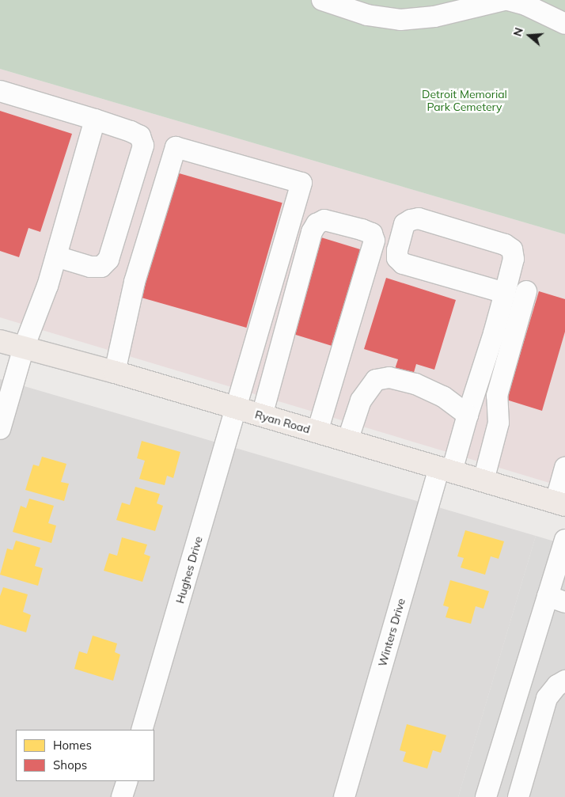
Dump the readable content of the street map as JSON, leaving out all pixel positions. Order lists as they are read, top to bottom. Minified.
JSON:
{"streets":{"main road":["Ryan Road"],"street":["Hughes Drive","Winters Drive"]},"crossings":[["Ryan Road","Hughes Drive"],["Ryan Road","Winters Drive"]],"parks":["Detroit Memorial Park Cemetery"],"legend":["Homes","Shops"],"north":"left"}
